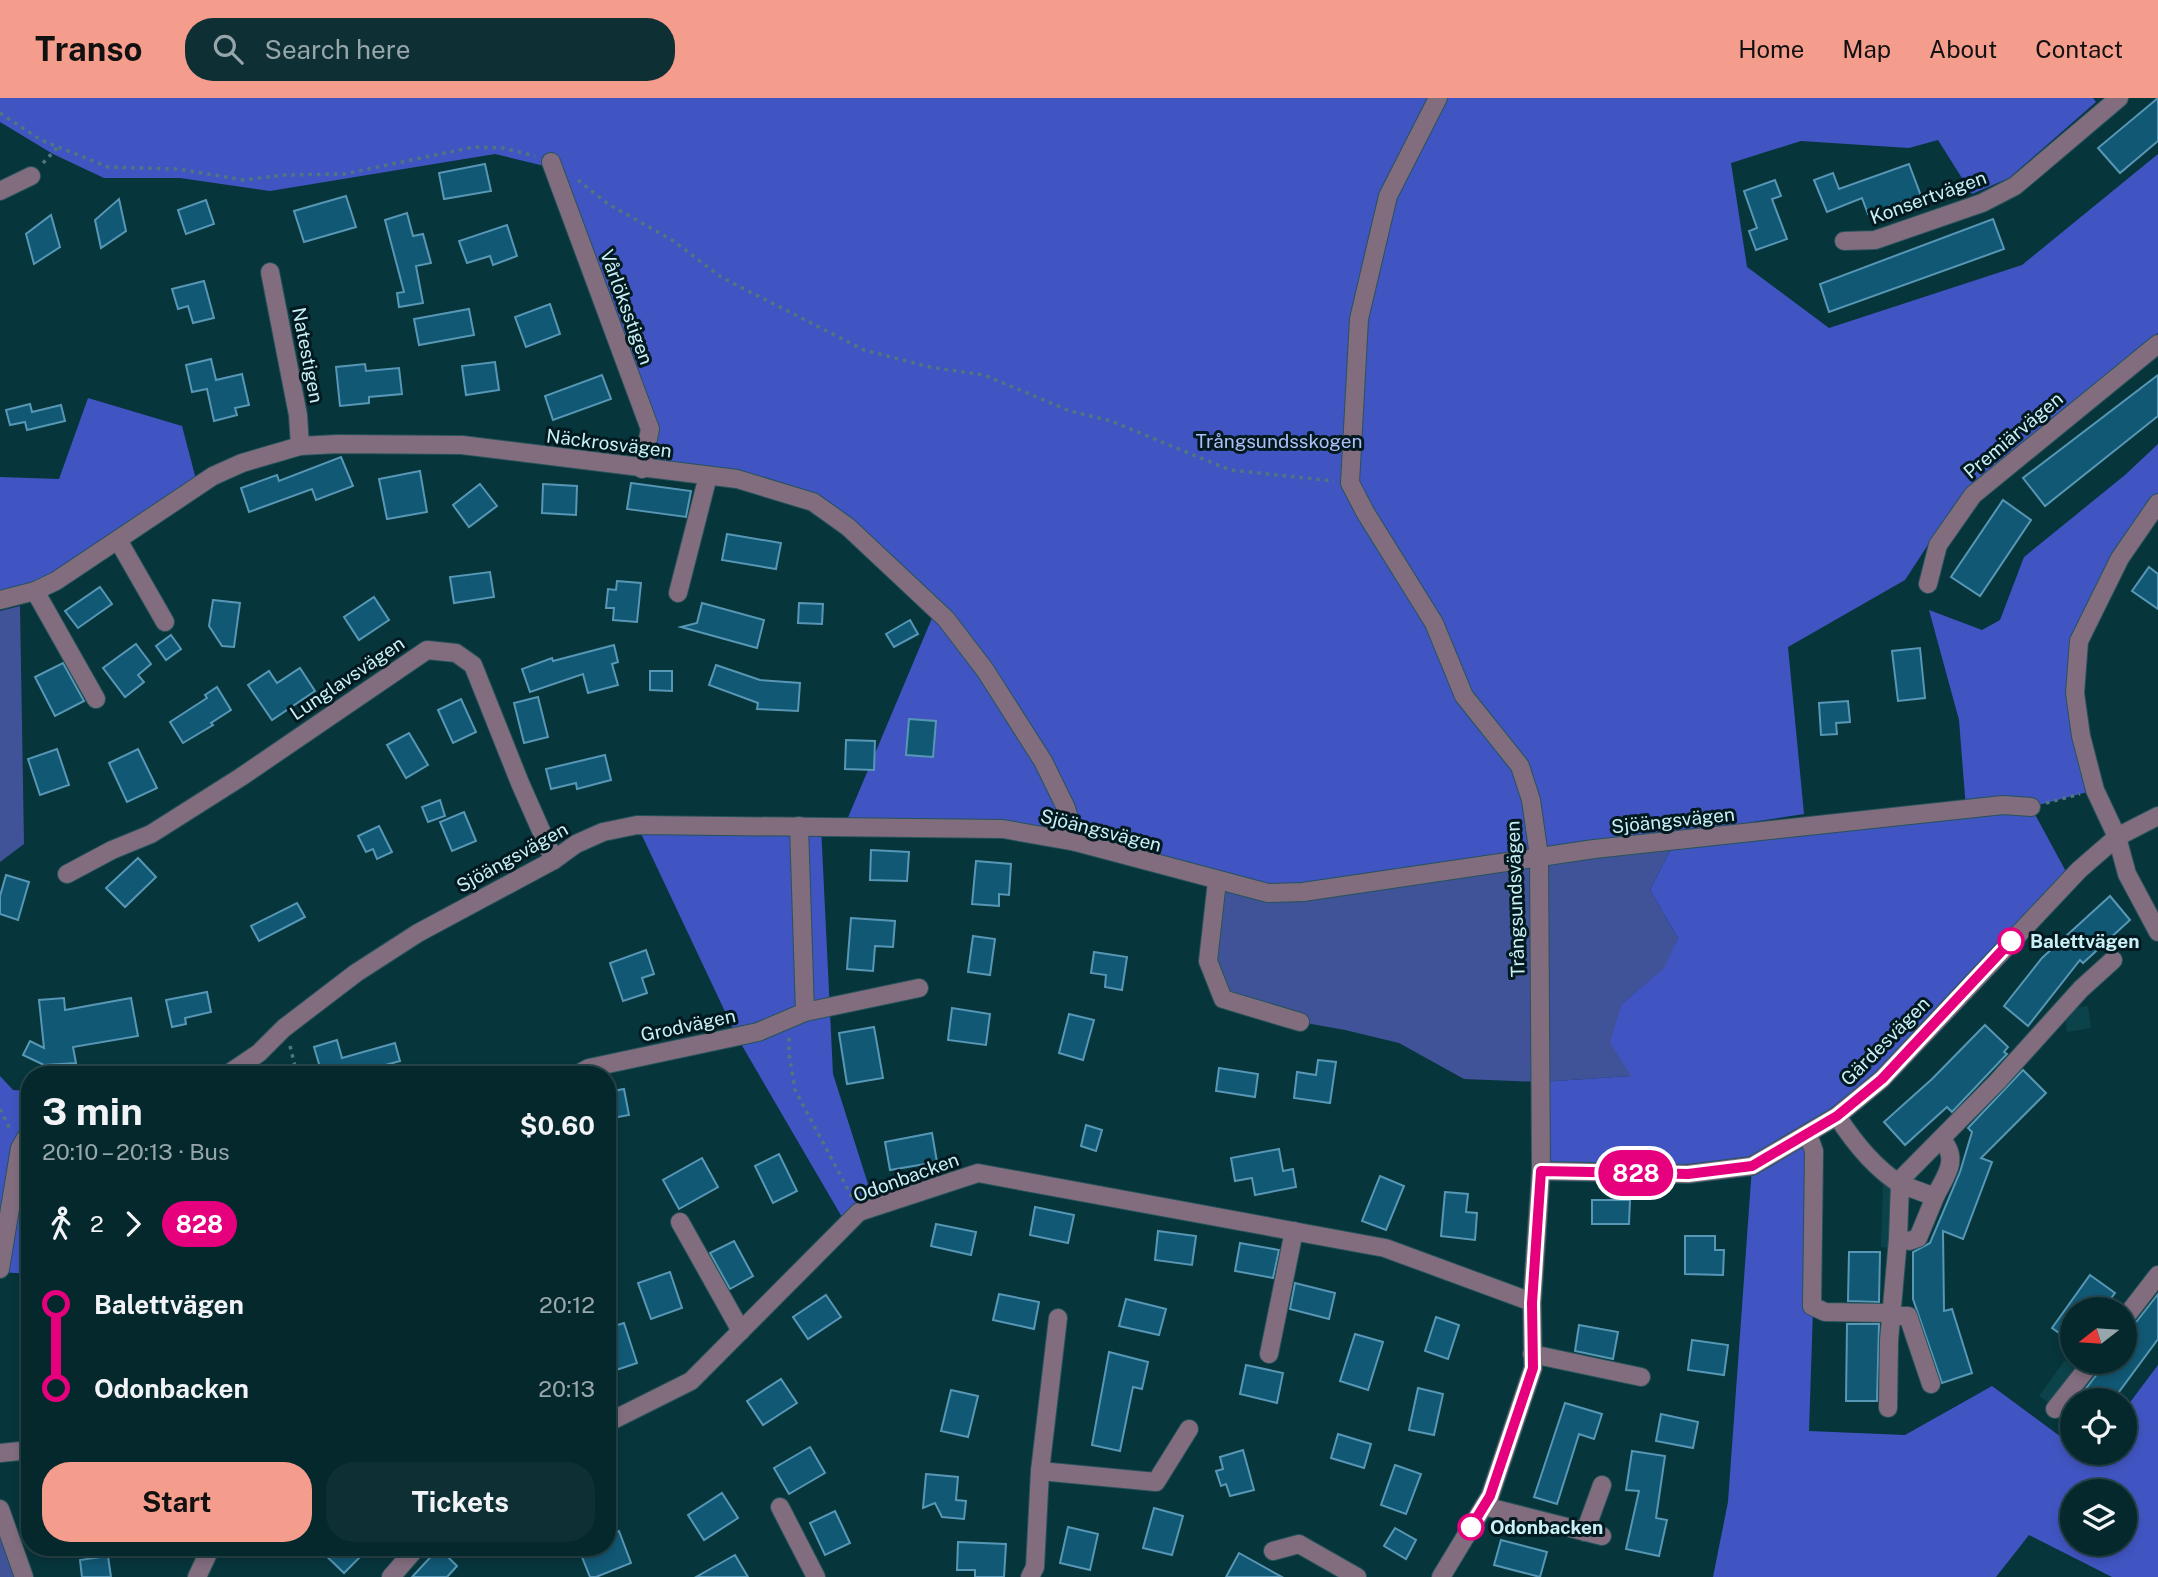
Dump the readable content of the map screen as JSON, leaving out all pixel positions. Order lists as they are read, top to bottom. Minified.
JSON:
{"streets":{"street":["Konsertvägen","Vårlöksstigen","Natestigen","Premiärvägen","Näckrosvägen","Lunglavsvägen","Sjöängsvägen","Trångsundsvägen","Grodvägen","Gärdesvägen","Odonbacken"]},"crossings":[["Vårlöksstigen","Näckrosvägen"],["Natestigen","Näckrosvägen"],["Näckrosvägen","Sjöängsvägen"],["Lunglavsvägen","Sjöängsvägen"],["Sjöängsvägen","Trångsundsvägen"],["Trångsundsvägen","Gärdesvägen"],["Trångsundsvägen","Odonbacken"]],"parks":["Trångsundsskogen"],"places":["Balettvägen","Odonbacken"],"lines":["bus line 828"],"north":"left","page":{"header":"Transo","search":"Search here","nav":["Home","Map","About","Contact"],"on_map":"828","heading":["3 min","20:10 – 20:13 · Bus","$0.60"],"legs":["2","828"],"list":[{"name":"Balettvägen","value":"20:12"},{"name":"Odonbacken","value":"20:13"}],"buttons":["Start","Tickets"]}}
